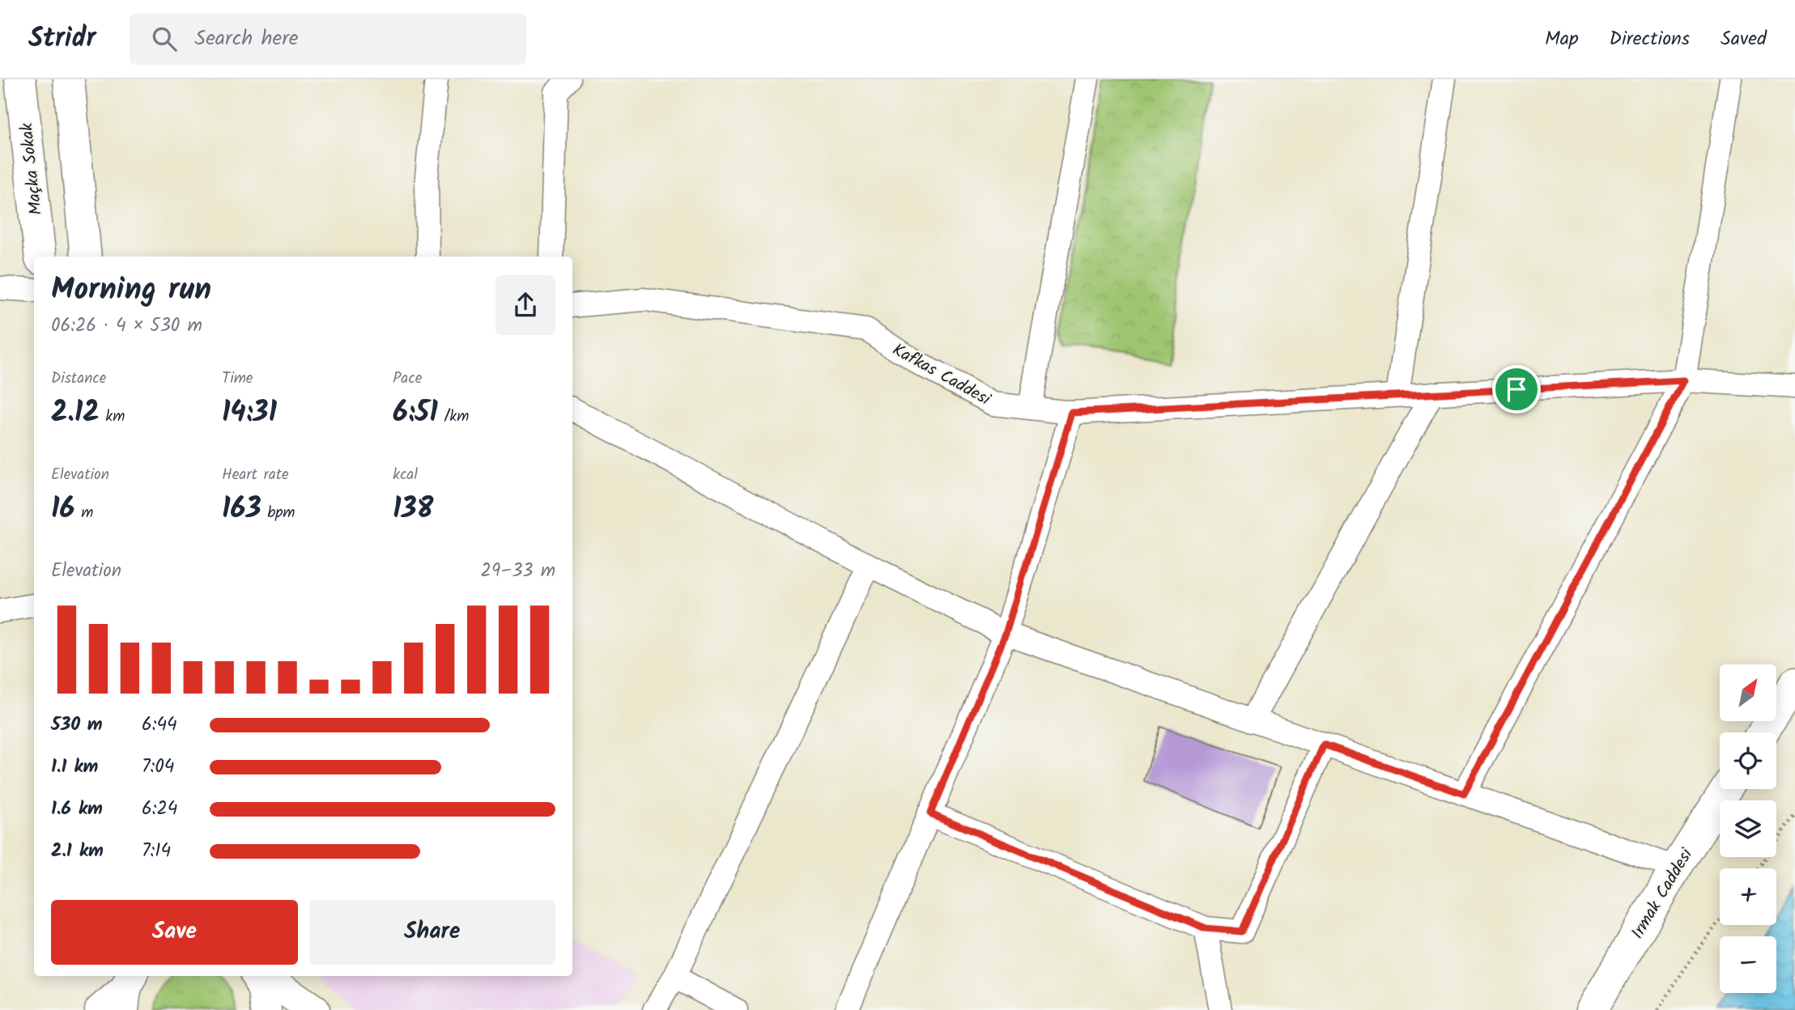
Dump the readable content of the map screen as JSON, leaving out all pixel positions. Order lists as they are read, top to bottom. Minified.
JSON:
{"streets":{"main road":["Maçka Sokak","Irmak Caddesi"],"street":["Kafkas Caddesi"]},"north":"top right","page":{"header":"Stridr","search":"Search here","nav":["Map","Directions","Saved"],"heading":["Morning run","06:26 · 4 × 530 m"],"stats":[["Distance","2.12 km"],["Time","14:31"],["Pace","6:51 /km"],["Elevation","16 m"],["Heart rate","163 bpm"],["kcal","138"]],"chart":["Elevation","29–33 m"],"map_buttons":["+","−"],"list":[{"name":"530 m","note":"6:44"},{"name":"1.1 km","note":"7:04"},{"name":"1.6 km","note":"6:24"},{"name":"2.1 km","note":"7:14"}],"buttons":["Save","Share"]}}
